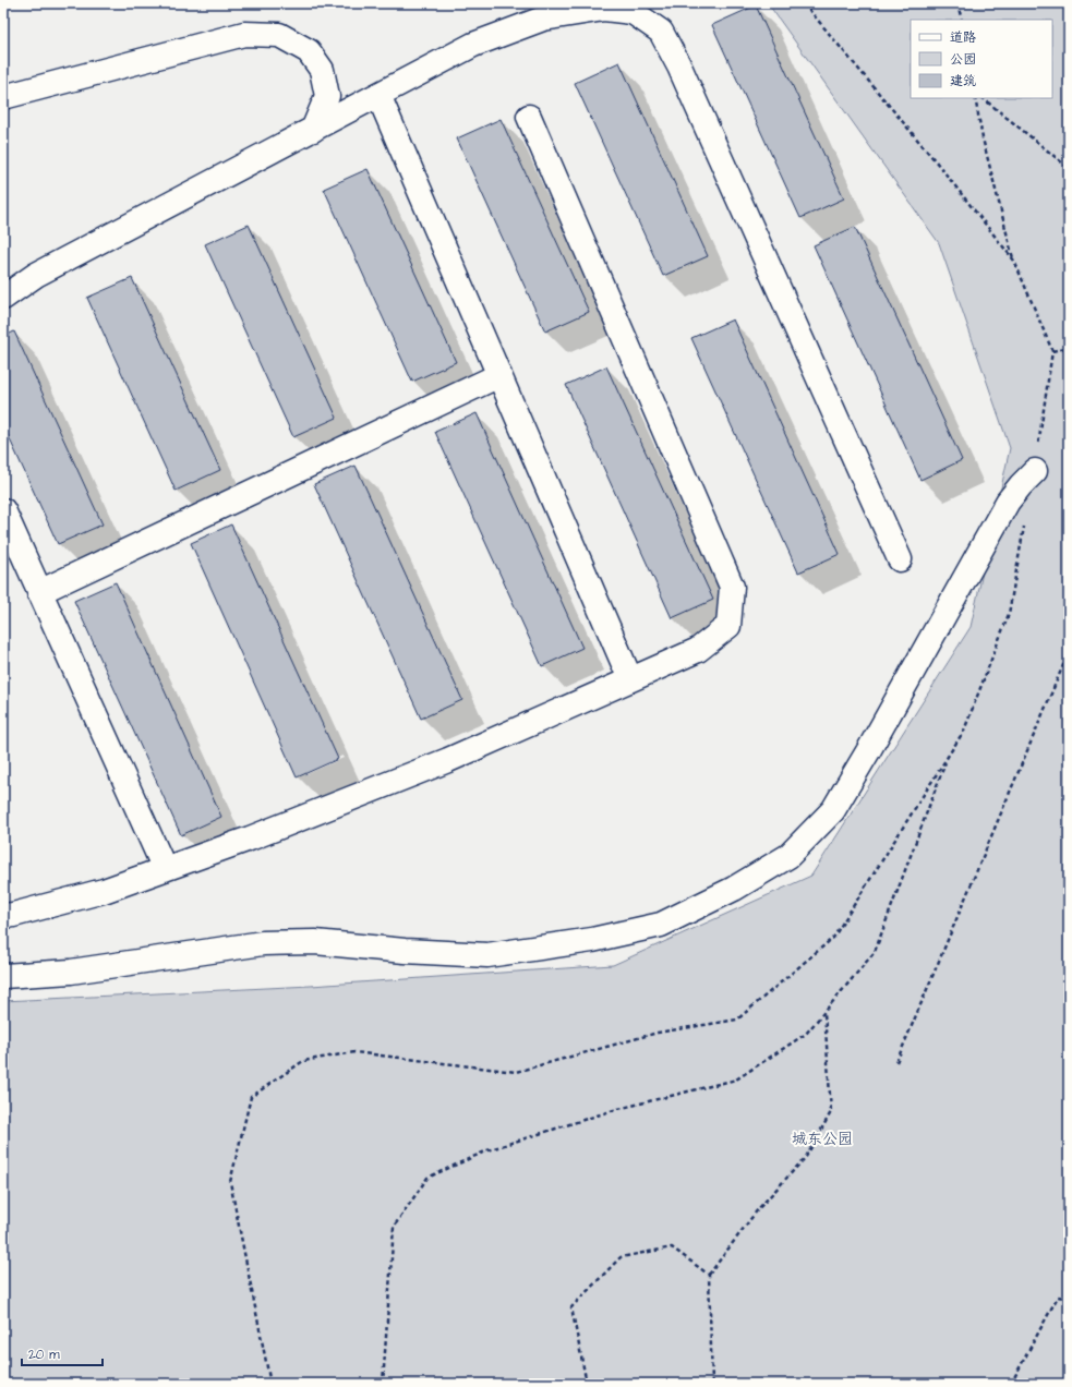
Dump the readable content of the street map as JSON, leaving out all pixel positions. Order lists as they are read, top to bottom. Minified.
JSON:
{"parks":["城东公园"],"legend":["道路","公园","建筑"],"scale_bar":"20 m"}
